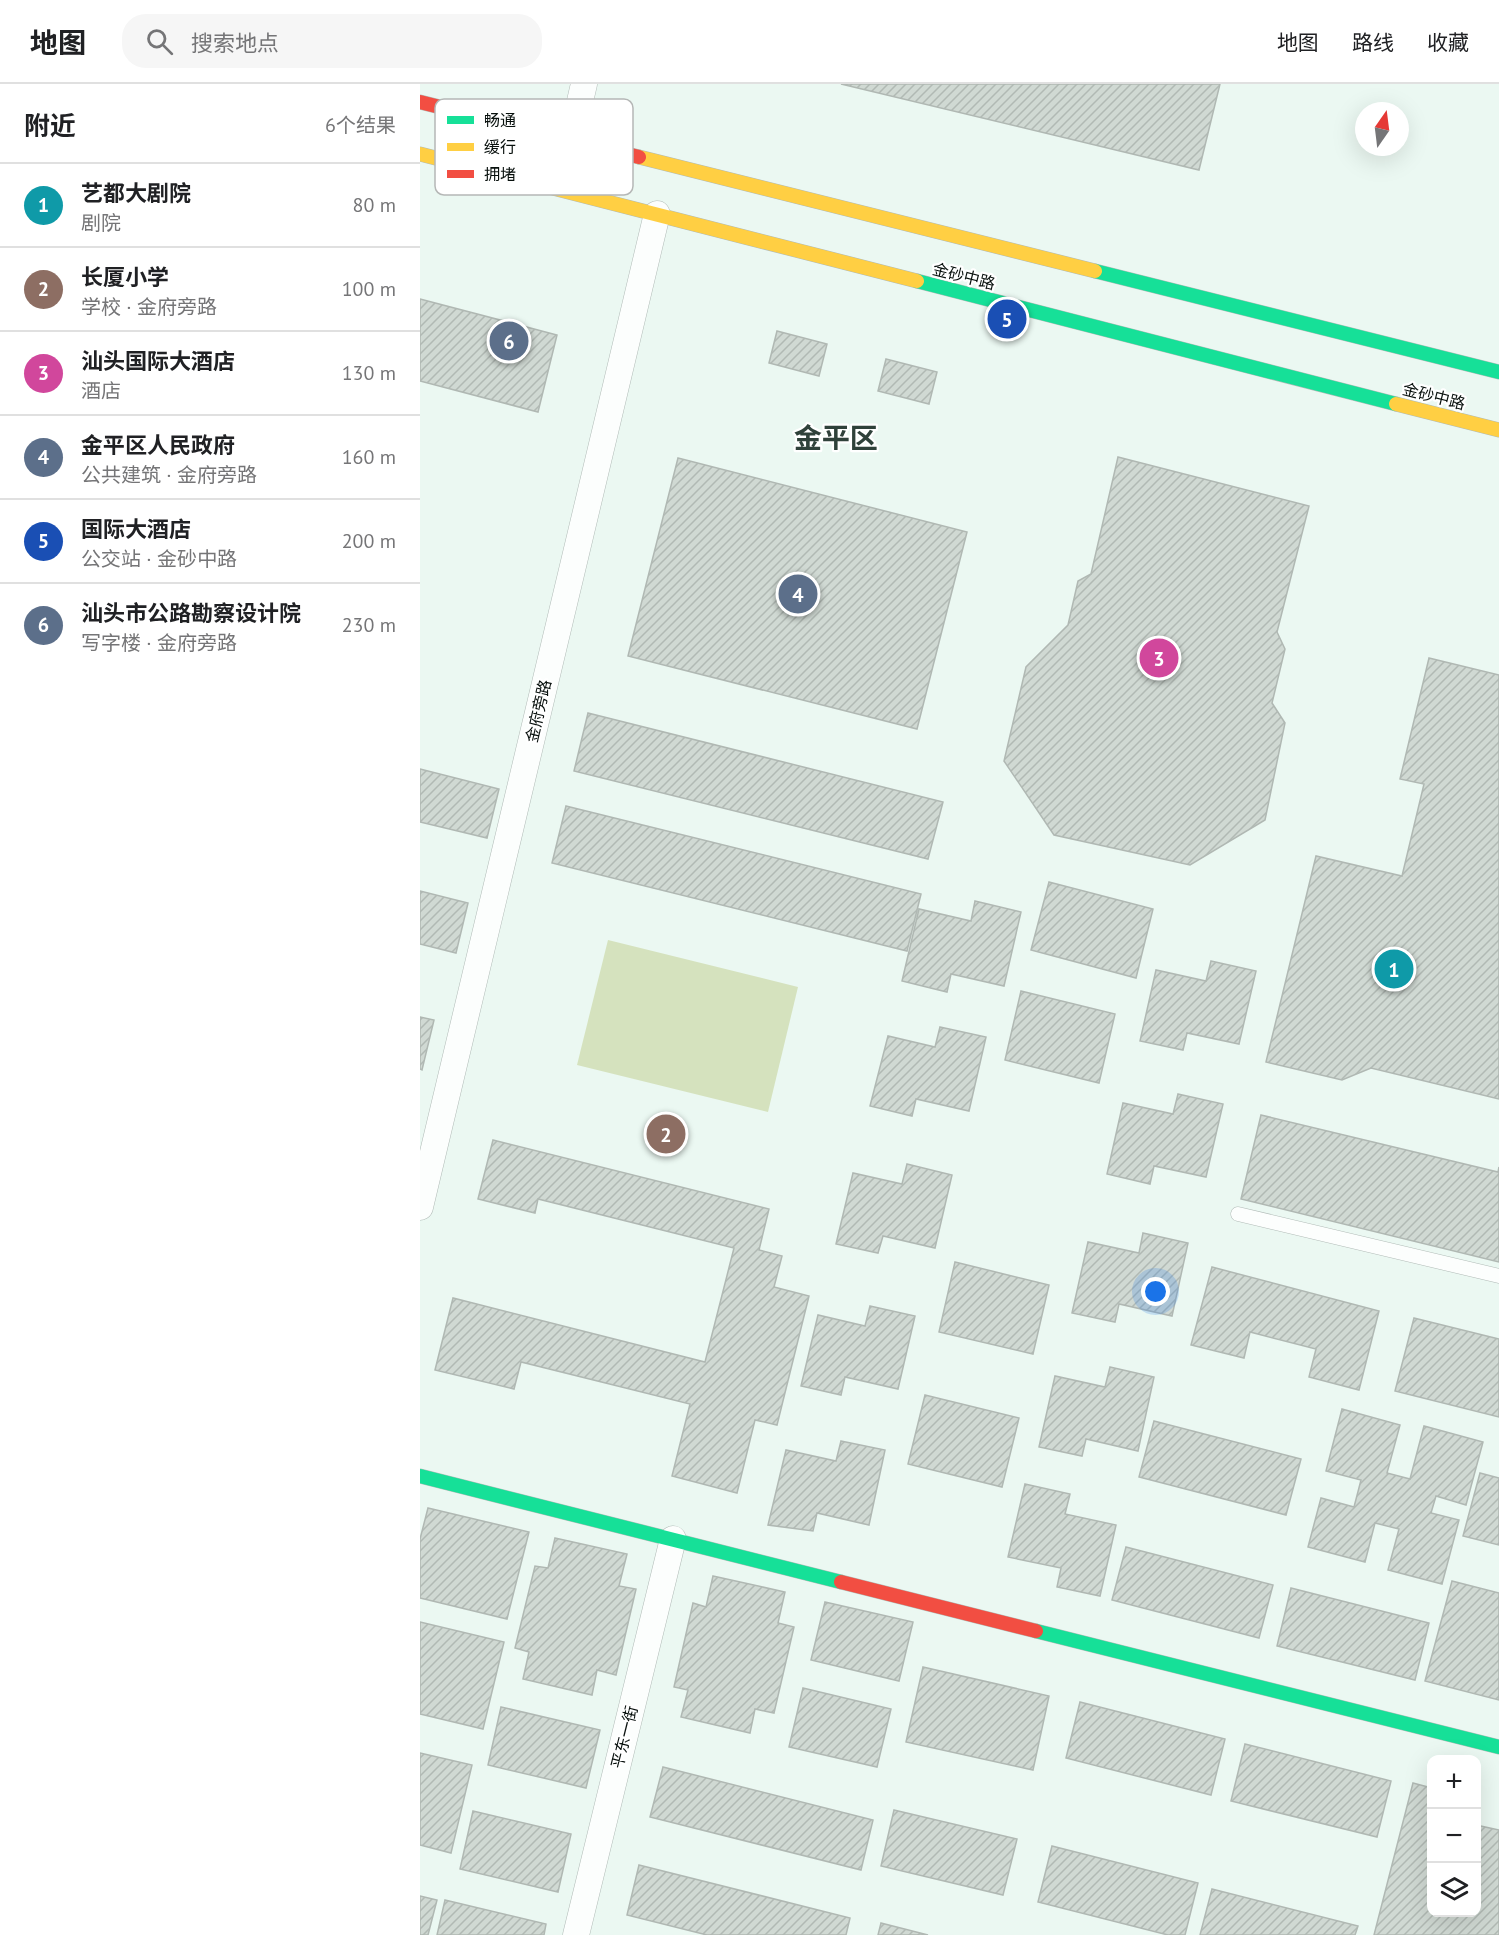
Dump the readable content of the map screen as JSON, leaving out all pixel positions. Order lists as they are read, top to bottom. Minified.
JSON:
{"streets":{"main road":["金砂中路"],"street":["金府旁路","平东一街"]},"crossings":[["金砂中路","金府旁路"]],"districts":["金平区"],"legend":["畅通","缓行","拥堵"],"north":"top","page":{"header":"地图","search":"搜索地点","nav":["地图","路线","收藏"],"heading":["附近","6个结果"],"list":[{"mark":"1","name":"艺都大剧院","note":"剧院","value":"80 m"},{"mark":"2","name":"长厦小学","note":"学校 · 金府旁路","value":"100 m"},{"mark":"3","name":"汕头国际大酒店","note":"酒店","value":"130 m"},{"mark":"4","name":"金平区人民政府","note":"公共建筑 · 金府旁路","value":"160 m"},{"mark":"5","name":"国际大酒店","note":"公交站 · 金砂中路","value":"200 m"},{"mark":"6","name":"汕头市公路勘察设计院","note":"写字楼 · 金府旁路","value":"230 m"}],"pins":["5","6","4","3","1","2"],"map_buttons":["+","−"]}}
